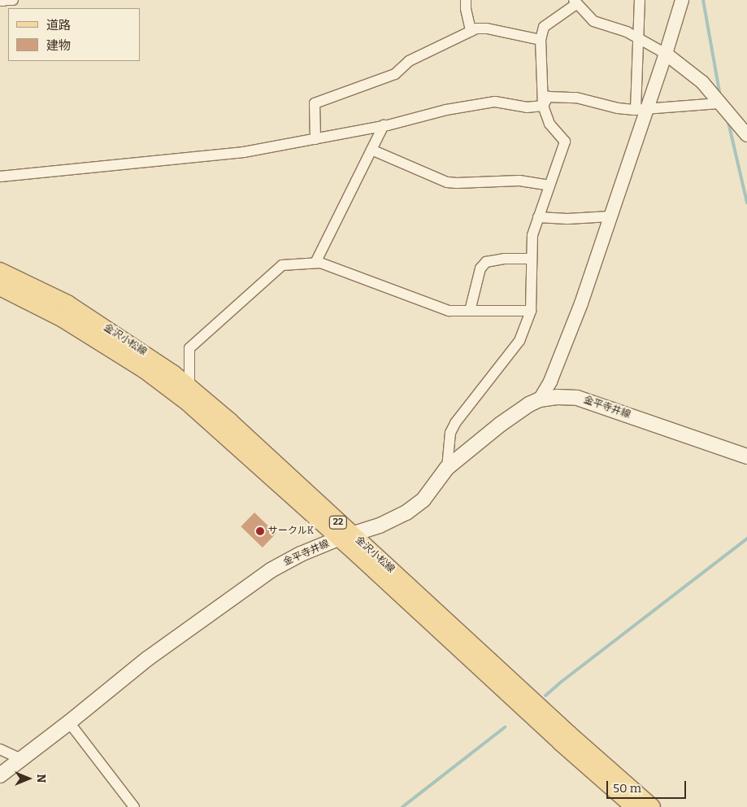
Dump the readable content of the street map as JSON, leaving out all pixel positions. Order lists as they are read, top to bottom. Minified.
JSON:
{"streets":{"main road":["金沢小松線","金平寺井線","22"]},"crossings":[["金沢小松線","金平寺井線"]],"places":["サークルK"],"legend":["道路","建物"],"scale_bar":"50 m","north":"right"}
